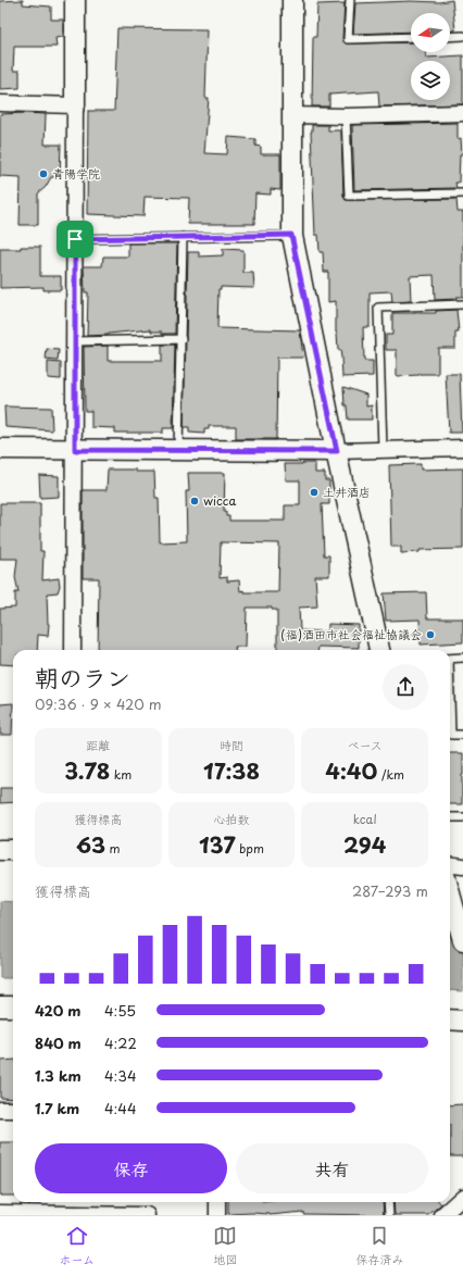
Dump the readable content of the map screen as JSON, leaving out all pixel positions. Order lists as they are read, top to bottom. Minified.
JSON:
{"places":["青陽学院","土井酒店","wicca","(福)酒田市社会福祉協議会"],"north":"left","page":{"heading":["朝のラン","09:36 · 9 × 420 m"],"stats":[["距離","3.78 km"],["時間","17:38"],["ペース","4:40 /km"],["獲得標高","63 m"],["心拍数","137 bpm"],["kcal","294"]],"chart":["獲得標高","287–293 m"],"list":[{"name":"420 m","note":"4:55"},{"name":"840 m","note":"4:22"},{"name":"1.3 km","note":"4:34"},{"name":"1.7 km","note":"4:44"}],"buttons":["保存","共有"],"tabs":["ホーム","地図","保存済み"]}}
